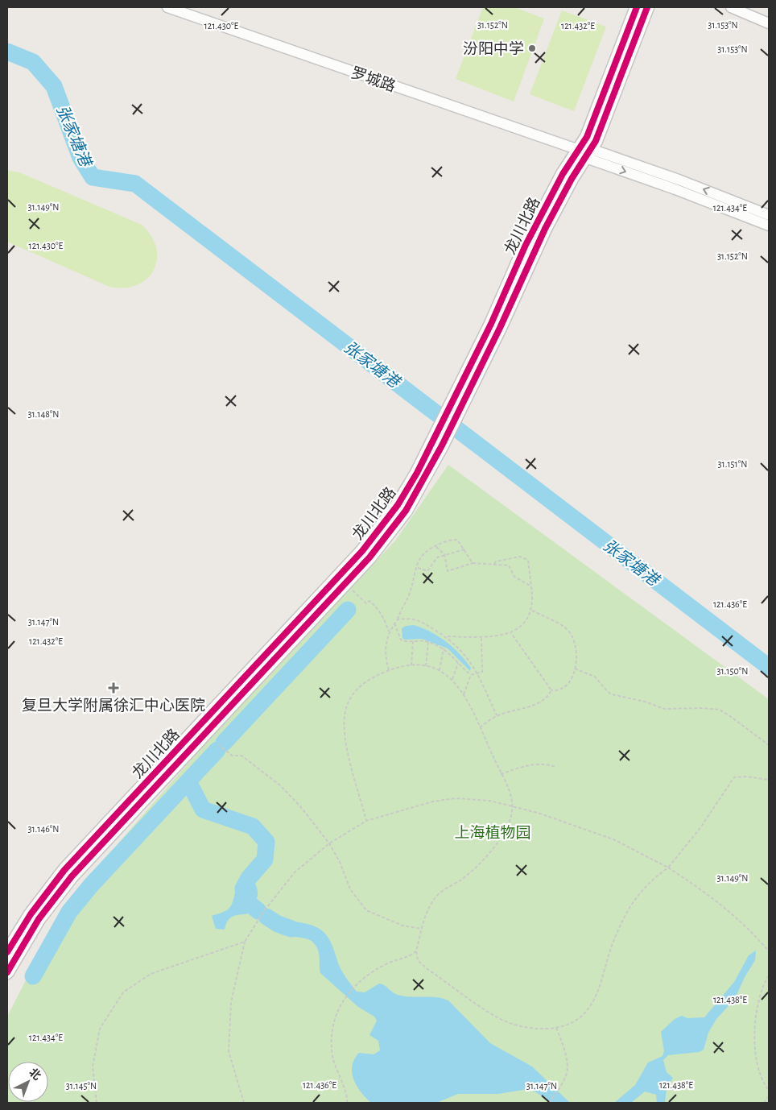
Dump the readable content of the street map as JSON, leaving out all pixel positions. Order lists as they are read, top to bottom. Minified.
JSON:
{"streets":{"street":["罗城路","龙川北路"]},"crossings":[["罗城路","龙川北路"]],"water":["张家塘港"],"parks":["上海植物园"],"places":{"other":["汾阳中学"],"health":["复旦大学附属徐汇中心医院"]},"north":"top right","coordinates":["31.153°N","31.152°N","121.430°E","121.432°E","31.149°N","121.434°E","31.148°N","31.151°N","121.436°E","31.147°N","31.150°N","31.146°N","121.438°E","31.145°N"]}
